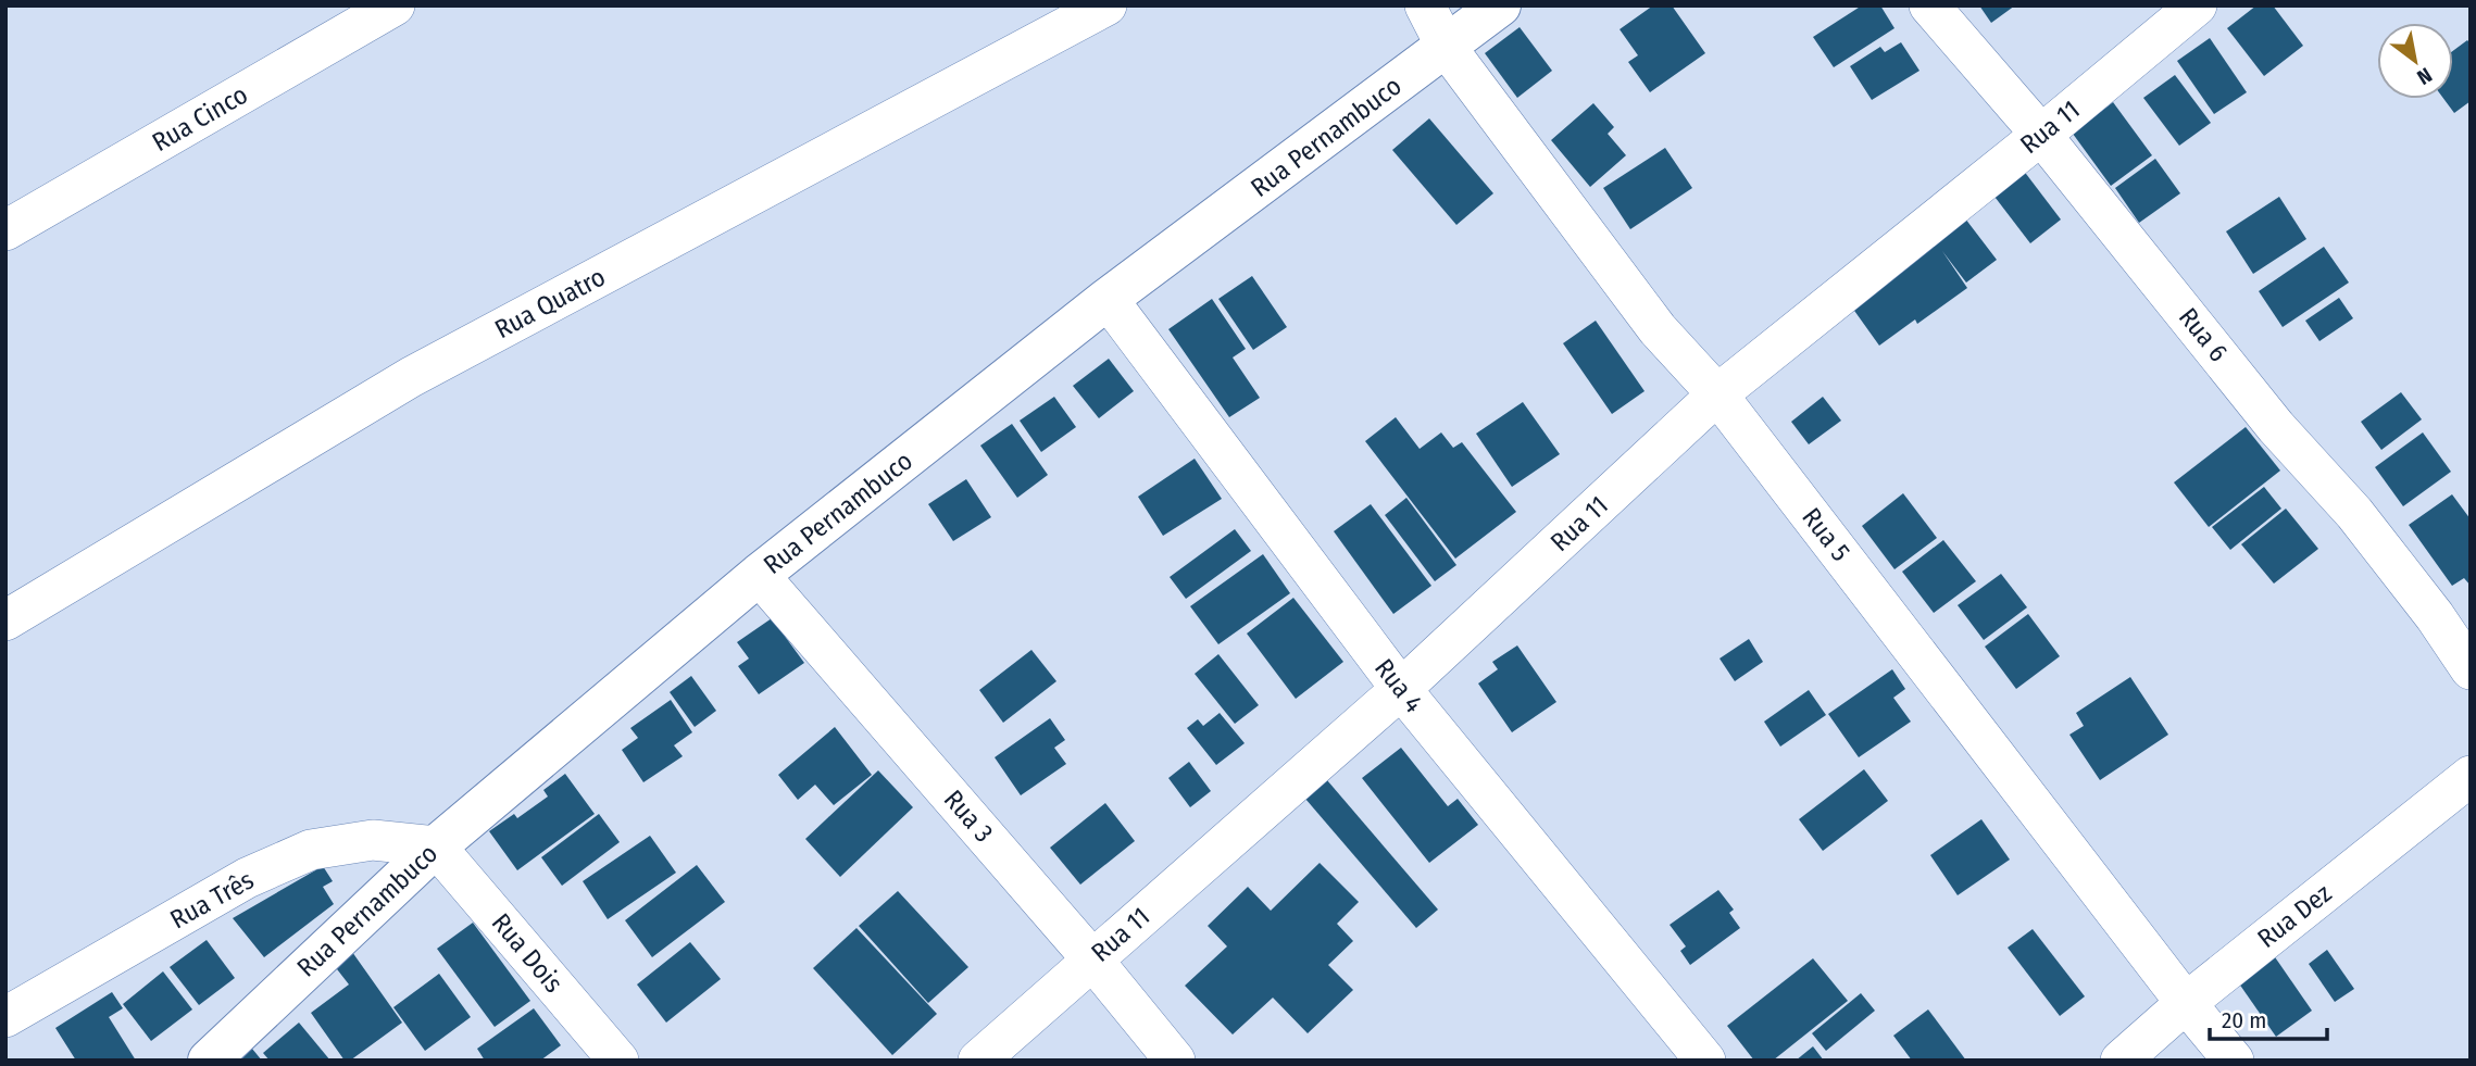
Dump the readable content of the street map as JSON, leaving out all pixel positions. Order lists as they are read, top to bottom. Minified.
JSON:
{"streets":{"street":["Rua Cinco","Rua 11","Rua Pernambuco","Rua Quatro","Rua 6","Rua 5","Rua 4","Rua 3","Rua Três","Rua Dez","Rua Dois"]},"crossings":[["Rua 11","Rua 6"],["Rua 11","Rua 5"],["Rua 11","Rua 4"],["Rua 11","Rua 3"],["Rua Pernambuco","Rua 5"],["Rua Pernambuco","Rua 4"],["Rua Pernambuco","Rua 3"],["Rua Pernambuco","Rua Três"],["Rua Pernambuco","Rua Dois"],["Rua 5","Rua Dez"],["Rua Três","Rua Dois"]],"scale_bar":"20 m","north":"bottom right"}
